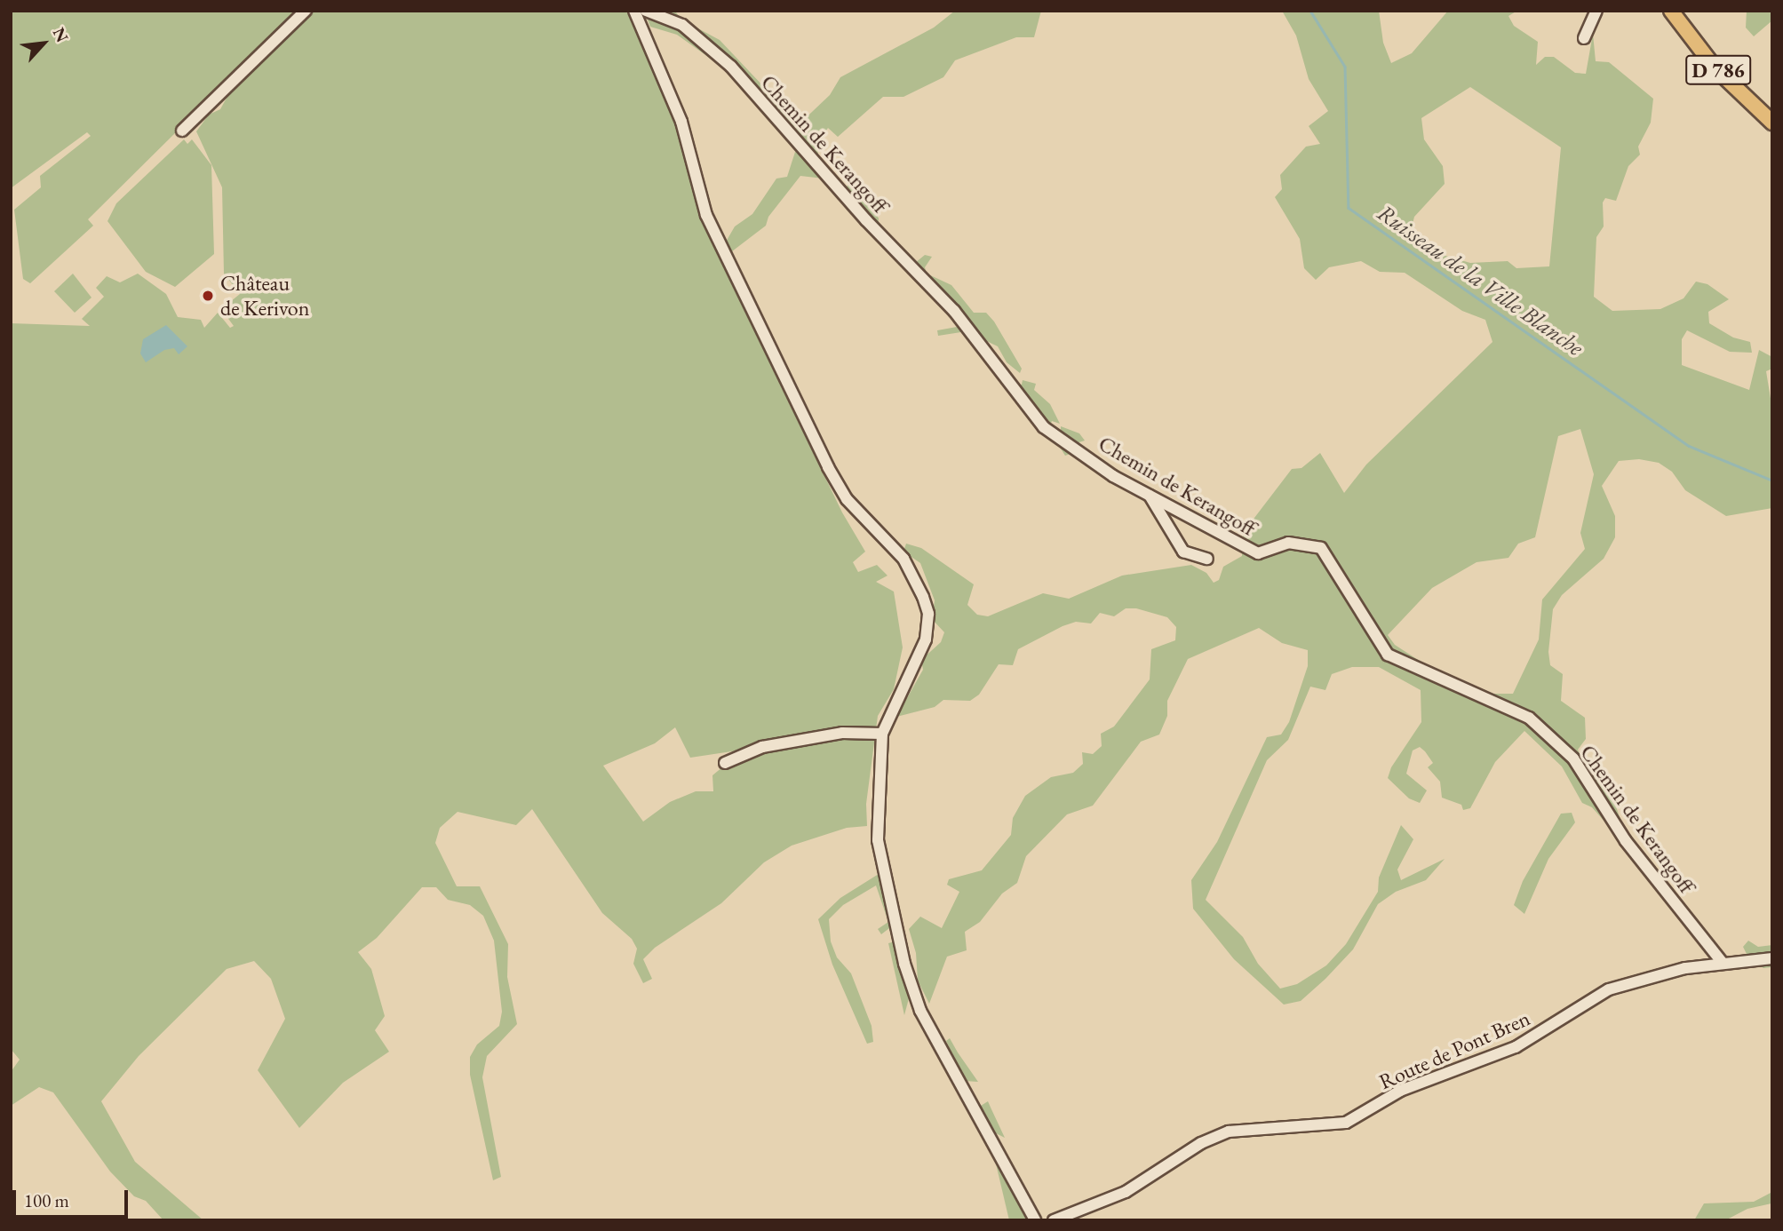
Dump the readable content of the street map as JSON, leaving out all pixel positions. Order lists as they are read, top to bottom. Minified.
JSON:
{"streets":{"main road":["D 786"],"street":["Chemin de Kerangoff","Route de Pont Bren"]},"crossings":[["Chemin de Kerangoff","Route de Pont Bren"]],"water":["Ruisseau de la Ville Blanche"],"places":["Château de Kerivon"],"scale_bar":"100 m","north":"top right"}
